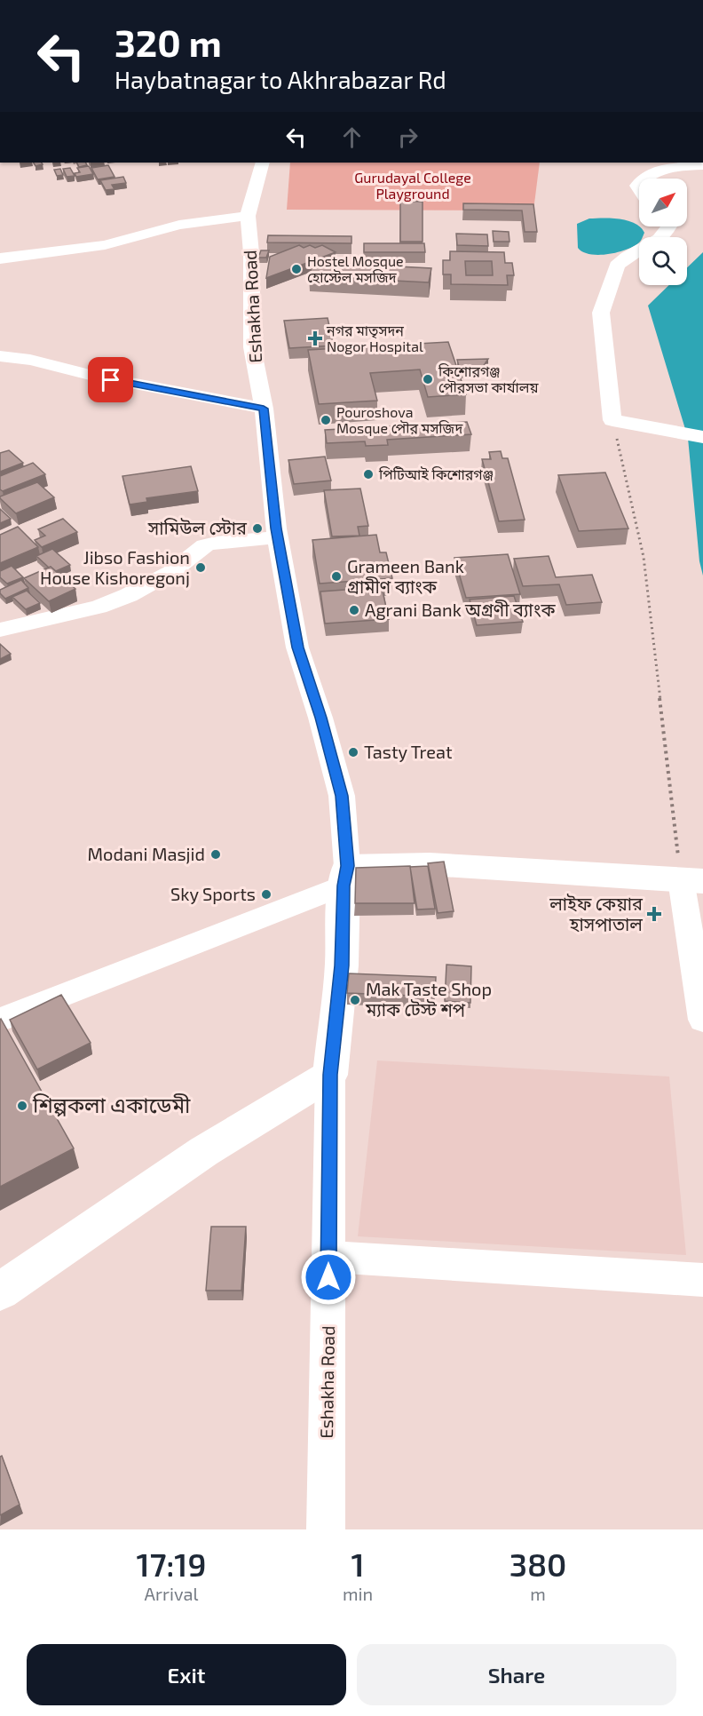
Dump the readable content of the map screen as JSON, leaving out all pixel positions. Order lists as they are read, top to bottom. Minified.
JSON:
{"streets":{"main road":["Eshakha Road"]},"parks":["Gurudayal College Playground"],"places":{"other":["Hostel Mosque হোস্টেল মসজিদ","কিশোরগঞ্জ পৌরসভা কার্যালয়","Pouroshova Mosque পৌর মসজিদ","পিটিআই কিশোরগঞ্জ","সামিউল স্টোর","Jibso Fashion House Kishoregonj","Grameen Bank গ্রামীণ ব্যাংক","Agrani Bank অগ্রণী ব্যাংক","Tasty Treat","Modani Masjid","Sky Sports","Mak Taste Shop ম্যাক টেস্ট শপ","শিল্পকলা একাডেমী"],"health":["নগর মাতৃসদন Nogor Hospital","লাইফ কেয়ার হাসপাতাল"]},"north":"top right","page":{"turn":["320 m","Haybatnagar to Akhrabazar Rd"],"eta":["17:19","Arrival","1","min","380","m"],"buttons":["Exit","Share"]}}
